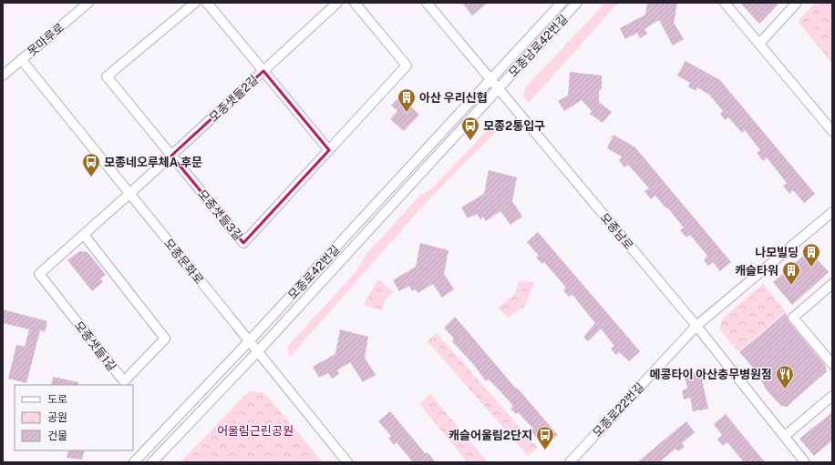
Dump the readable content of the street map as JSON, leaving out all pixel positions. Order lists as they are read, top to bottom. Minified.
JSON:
{"streets":{"street":["못마루로","모종남로42번길","모종샛들2길","모종샛들3길","모종남로","모종문화로","모종로42번길","모종샛들1길","모종로22번길"]},"crossings":[["못마루로","모종문화로"],["모종남로42번길","모종남로"],["모종남로42번길","모종로42번길"],["모종샛들2길","모종샛들3길"],["모종샛들2길","모종문화로"],["모종샛들2길","모종샛들1길"],["모종남로","모종로42번길"],["모종남로","모종로22번길"],["모종문화로","모종로42번길"],["모종문화로","모종샛들1길"]],"parks":["어울림근린공원"],"places":{"building":["아산 우리신협","나모빌딩","캐슬타워"],"bus stop":["모종2통입구","모종네오루체A 후문","캐슬어울림2단지"],"restaurant":["메콩타이 아산충무병원점"]},"legend":["도로","공원","건물"]}
